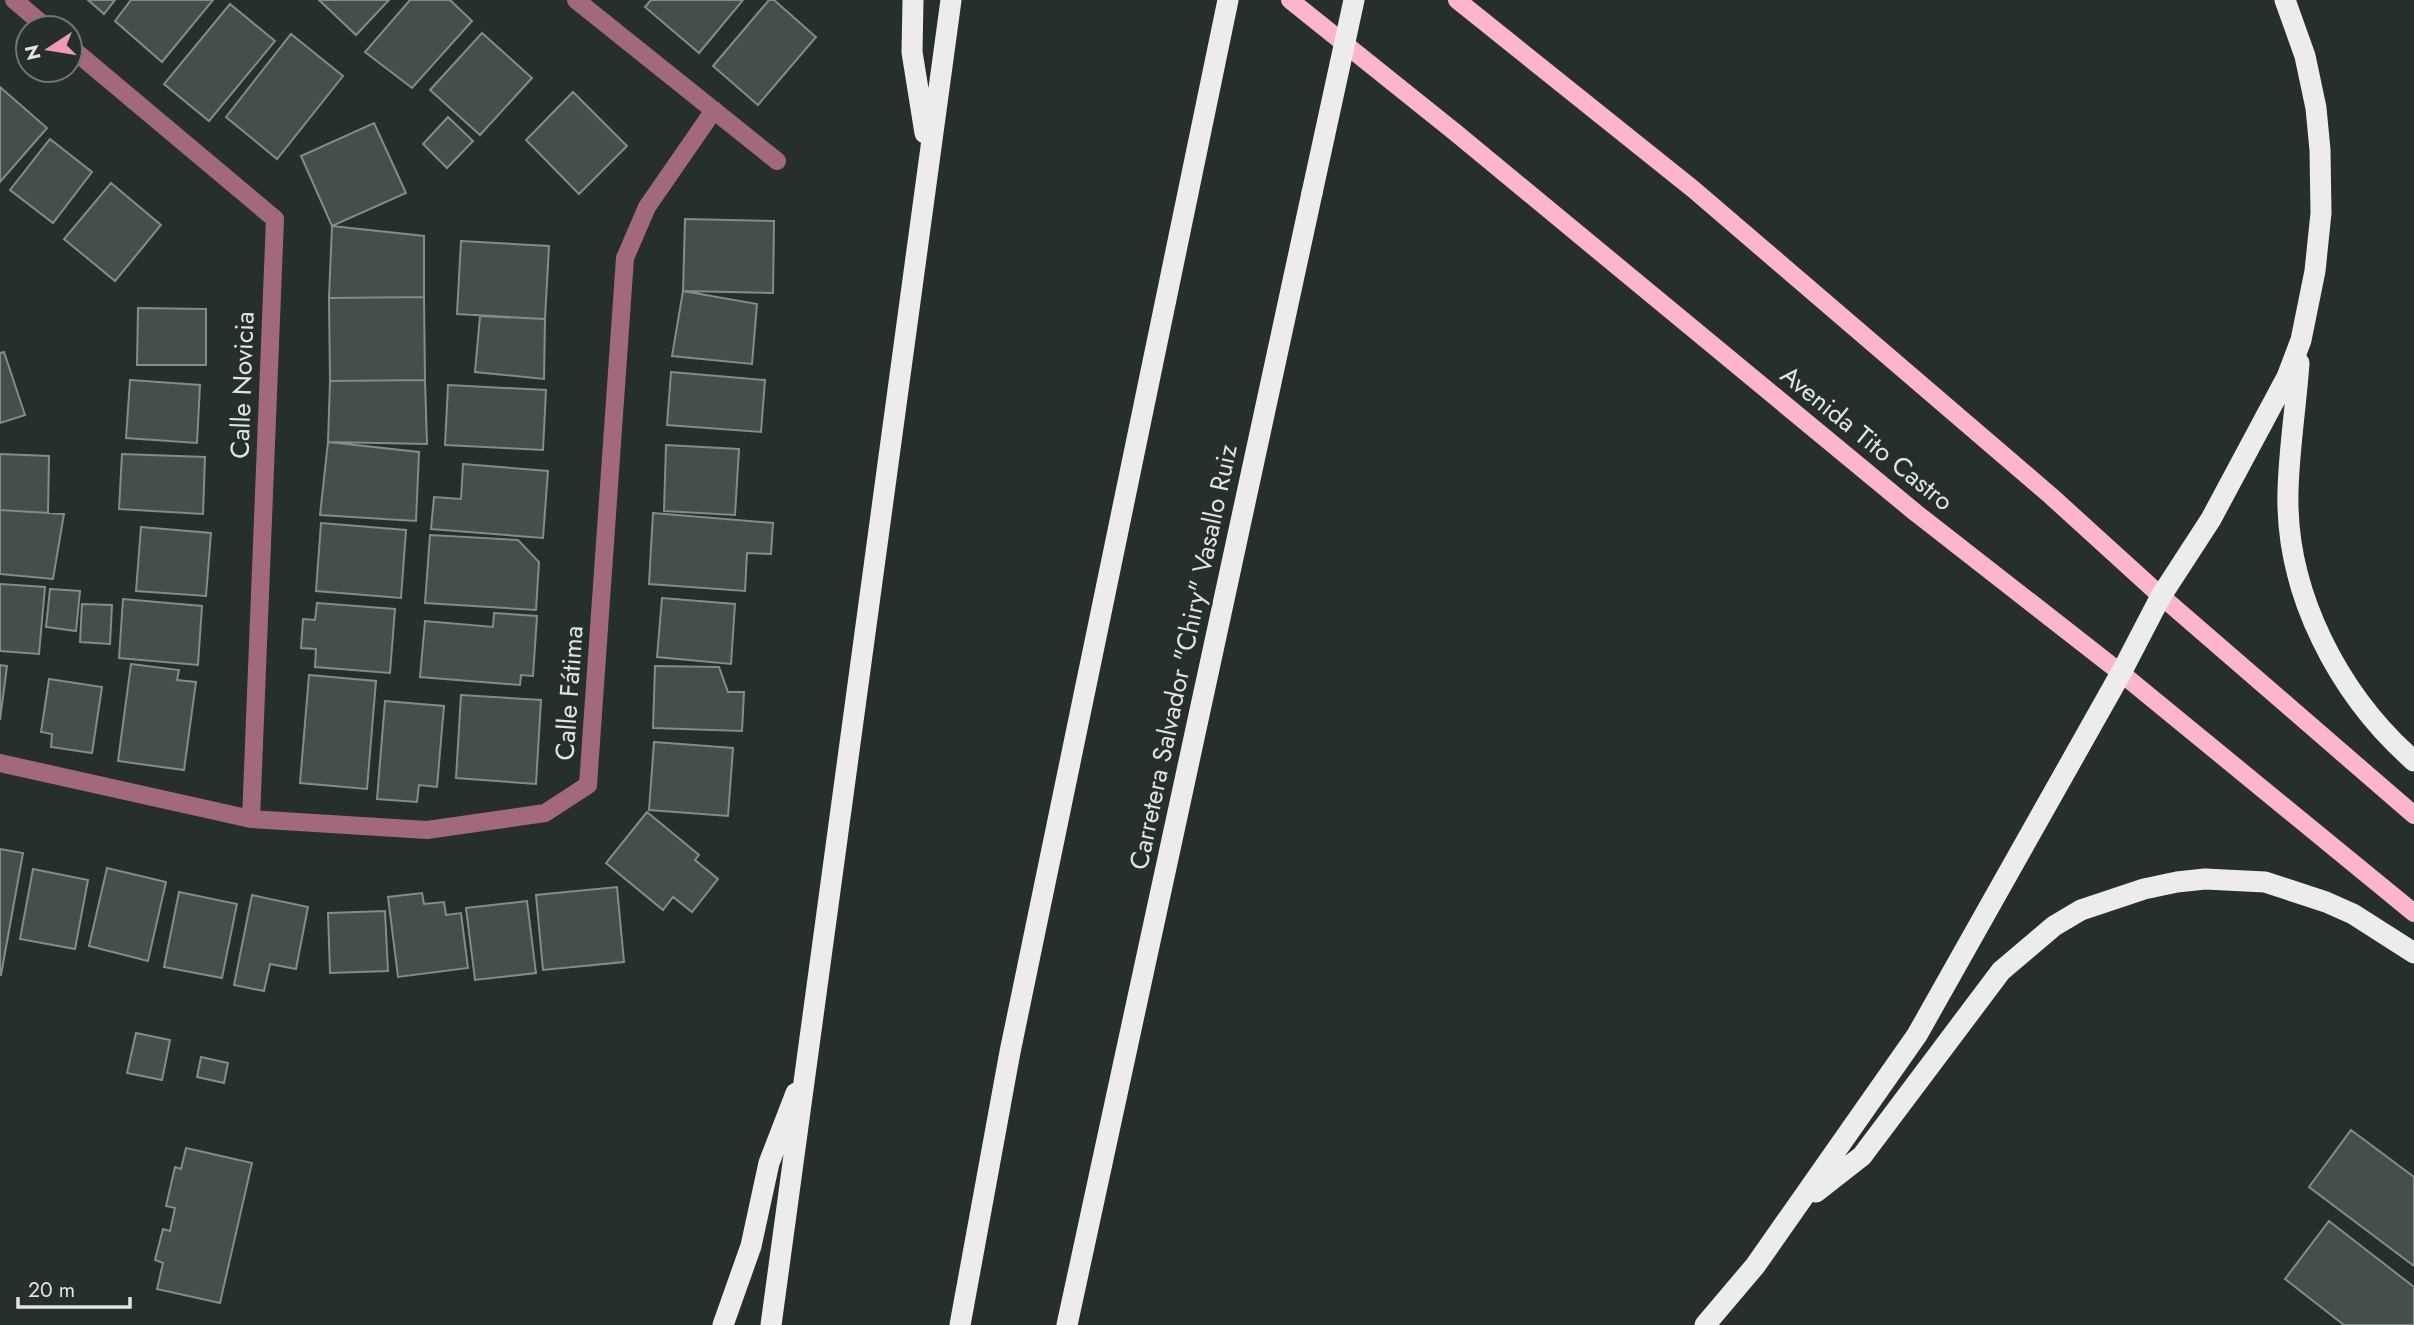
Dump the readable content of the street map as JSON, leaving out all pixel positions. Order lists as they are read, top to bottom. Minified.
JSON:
{"streets":{"highway":["Carretera Salvador \"Chiry\" Vasallo Ruiz"],"main road":["Avenida Tito Castro"],"street":["Calle Novicia","Calle Fátima"]},"crossings":[["Calle Novicia","Calle Fátima"]],"scale_bar":"20 m","north":"left"}
